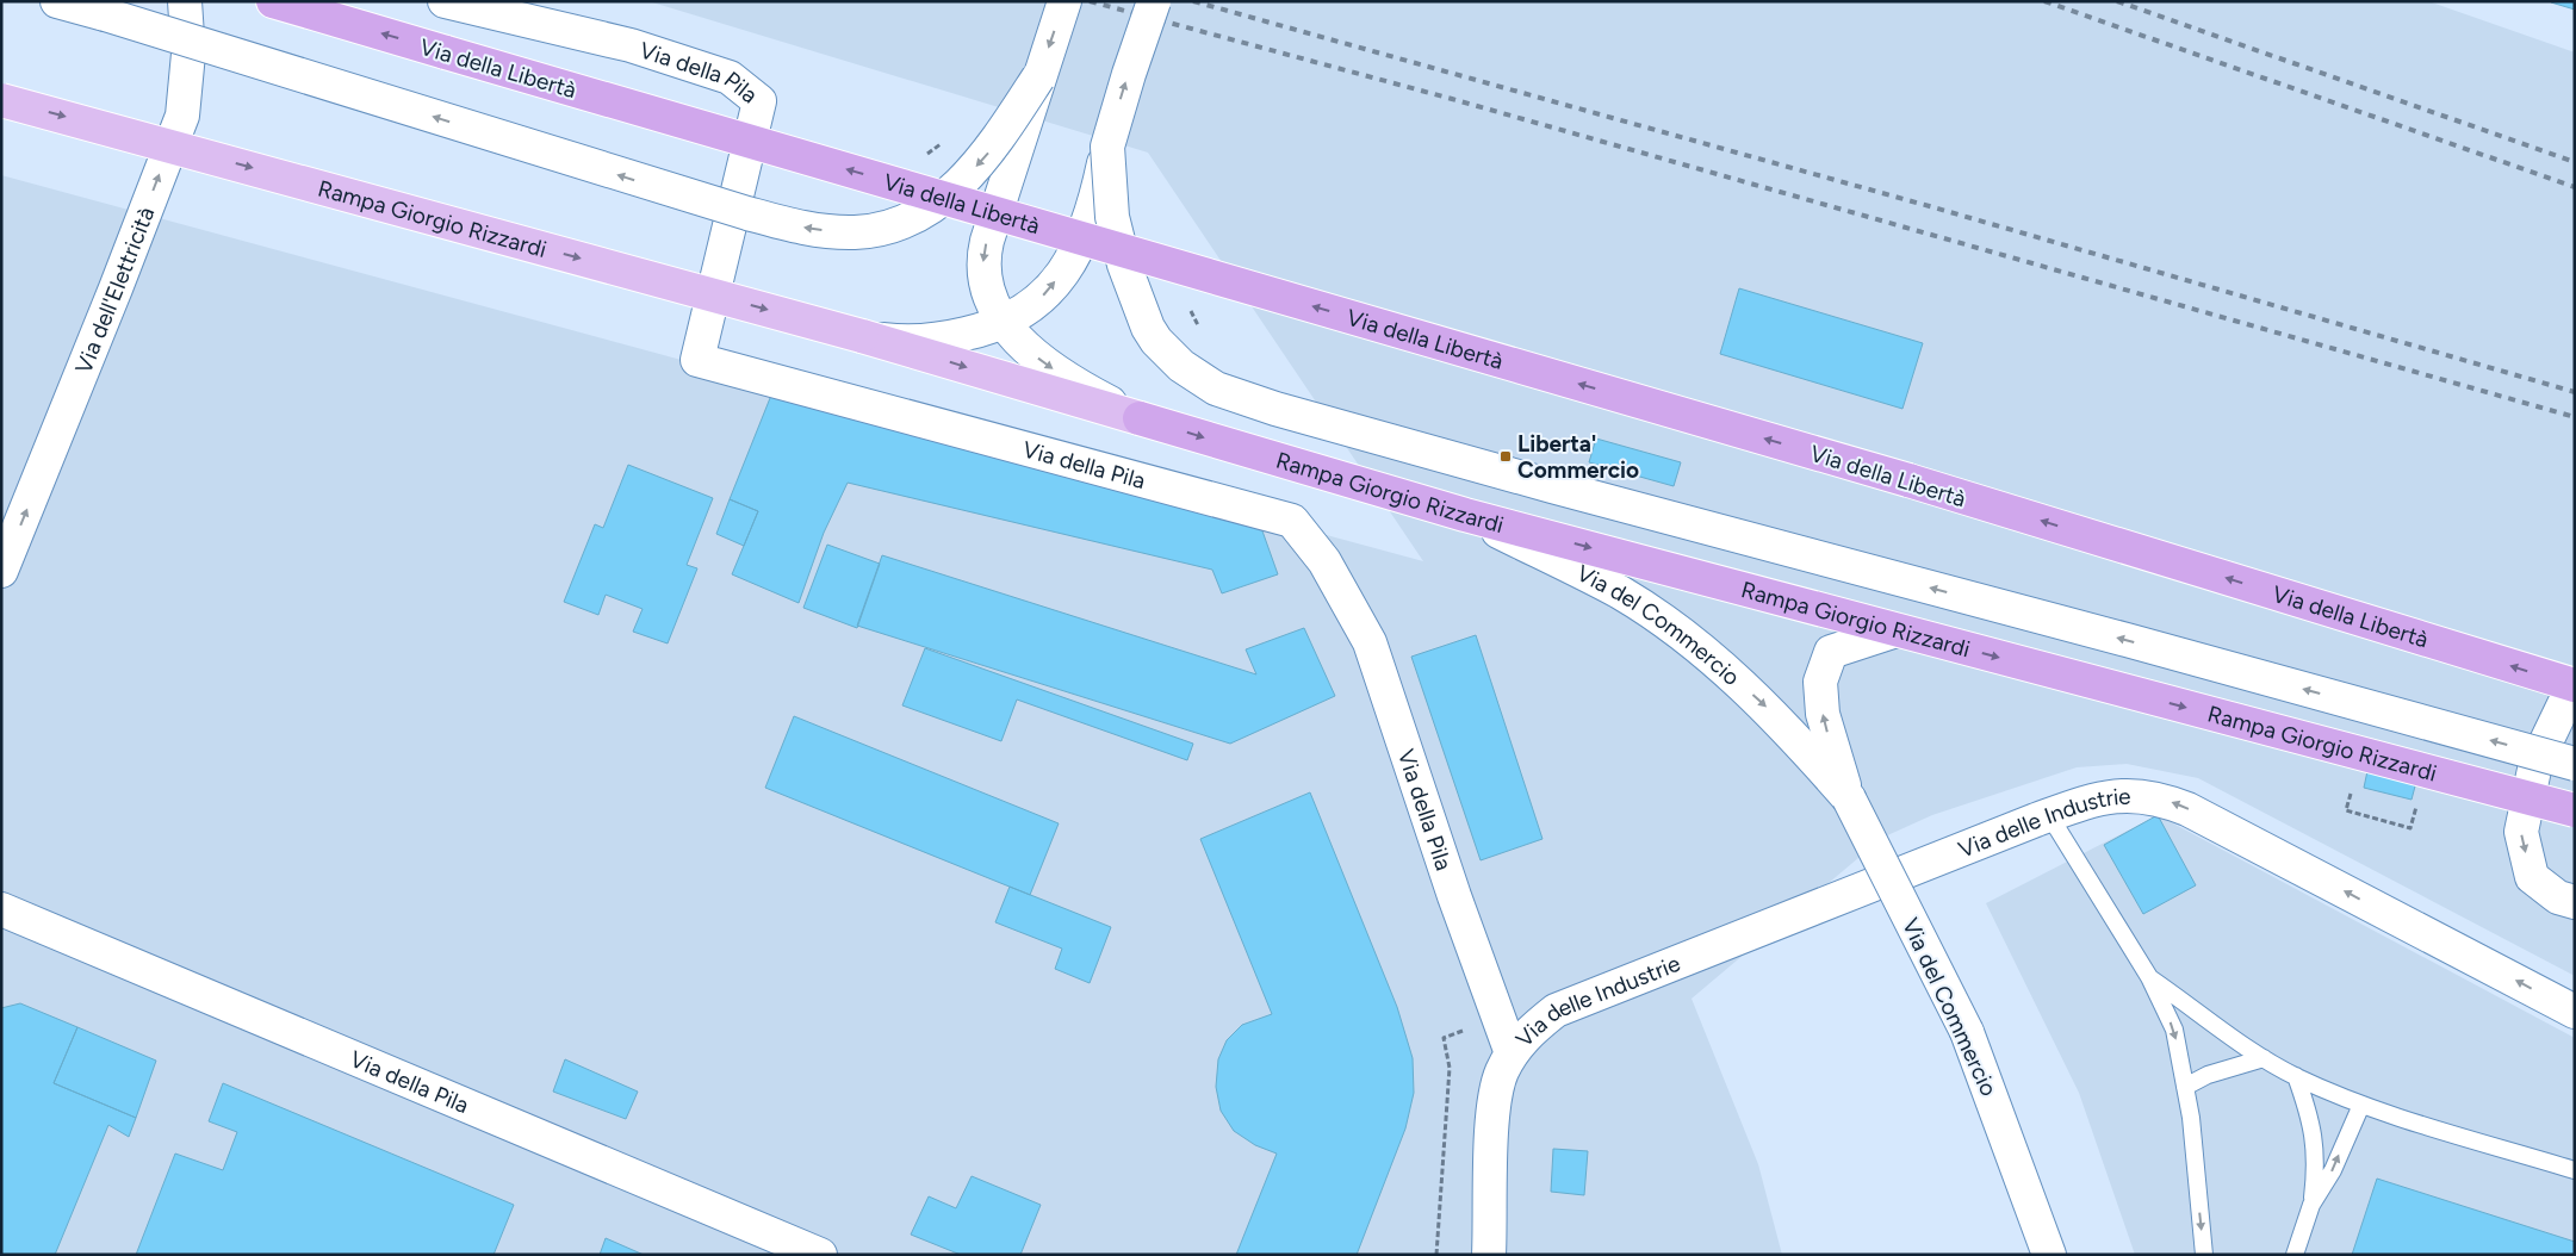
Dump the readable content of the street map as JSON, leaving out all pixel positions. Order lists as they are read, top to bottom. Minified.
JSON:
{"streets":{"highway":["Via della Libertà","Rampa Giorgio Rizzardi"],"street":["Via della Pila","Via dell'Elettricità","Via del Commercio","Via delle Industrie"]},"crossings":[["Via della Pila","Via delle Industrie"],["Rampa Giorgio Rizzardi","Via del Commercio"]],"one_way":["Via della Libertà","Via dell'Elettricità"],"places":{"transit":["Liberta' Commercio"]}}
